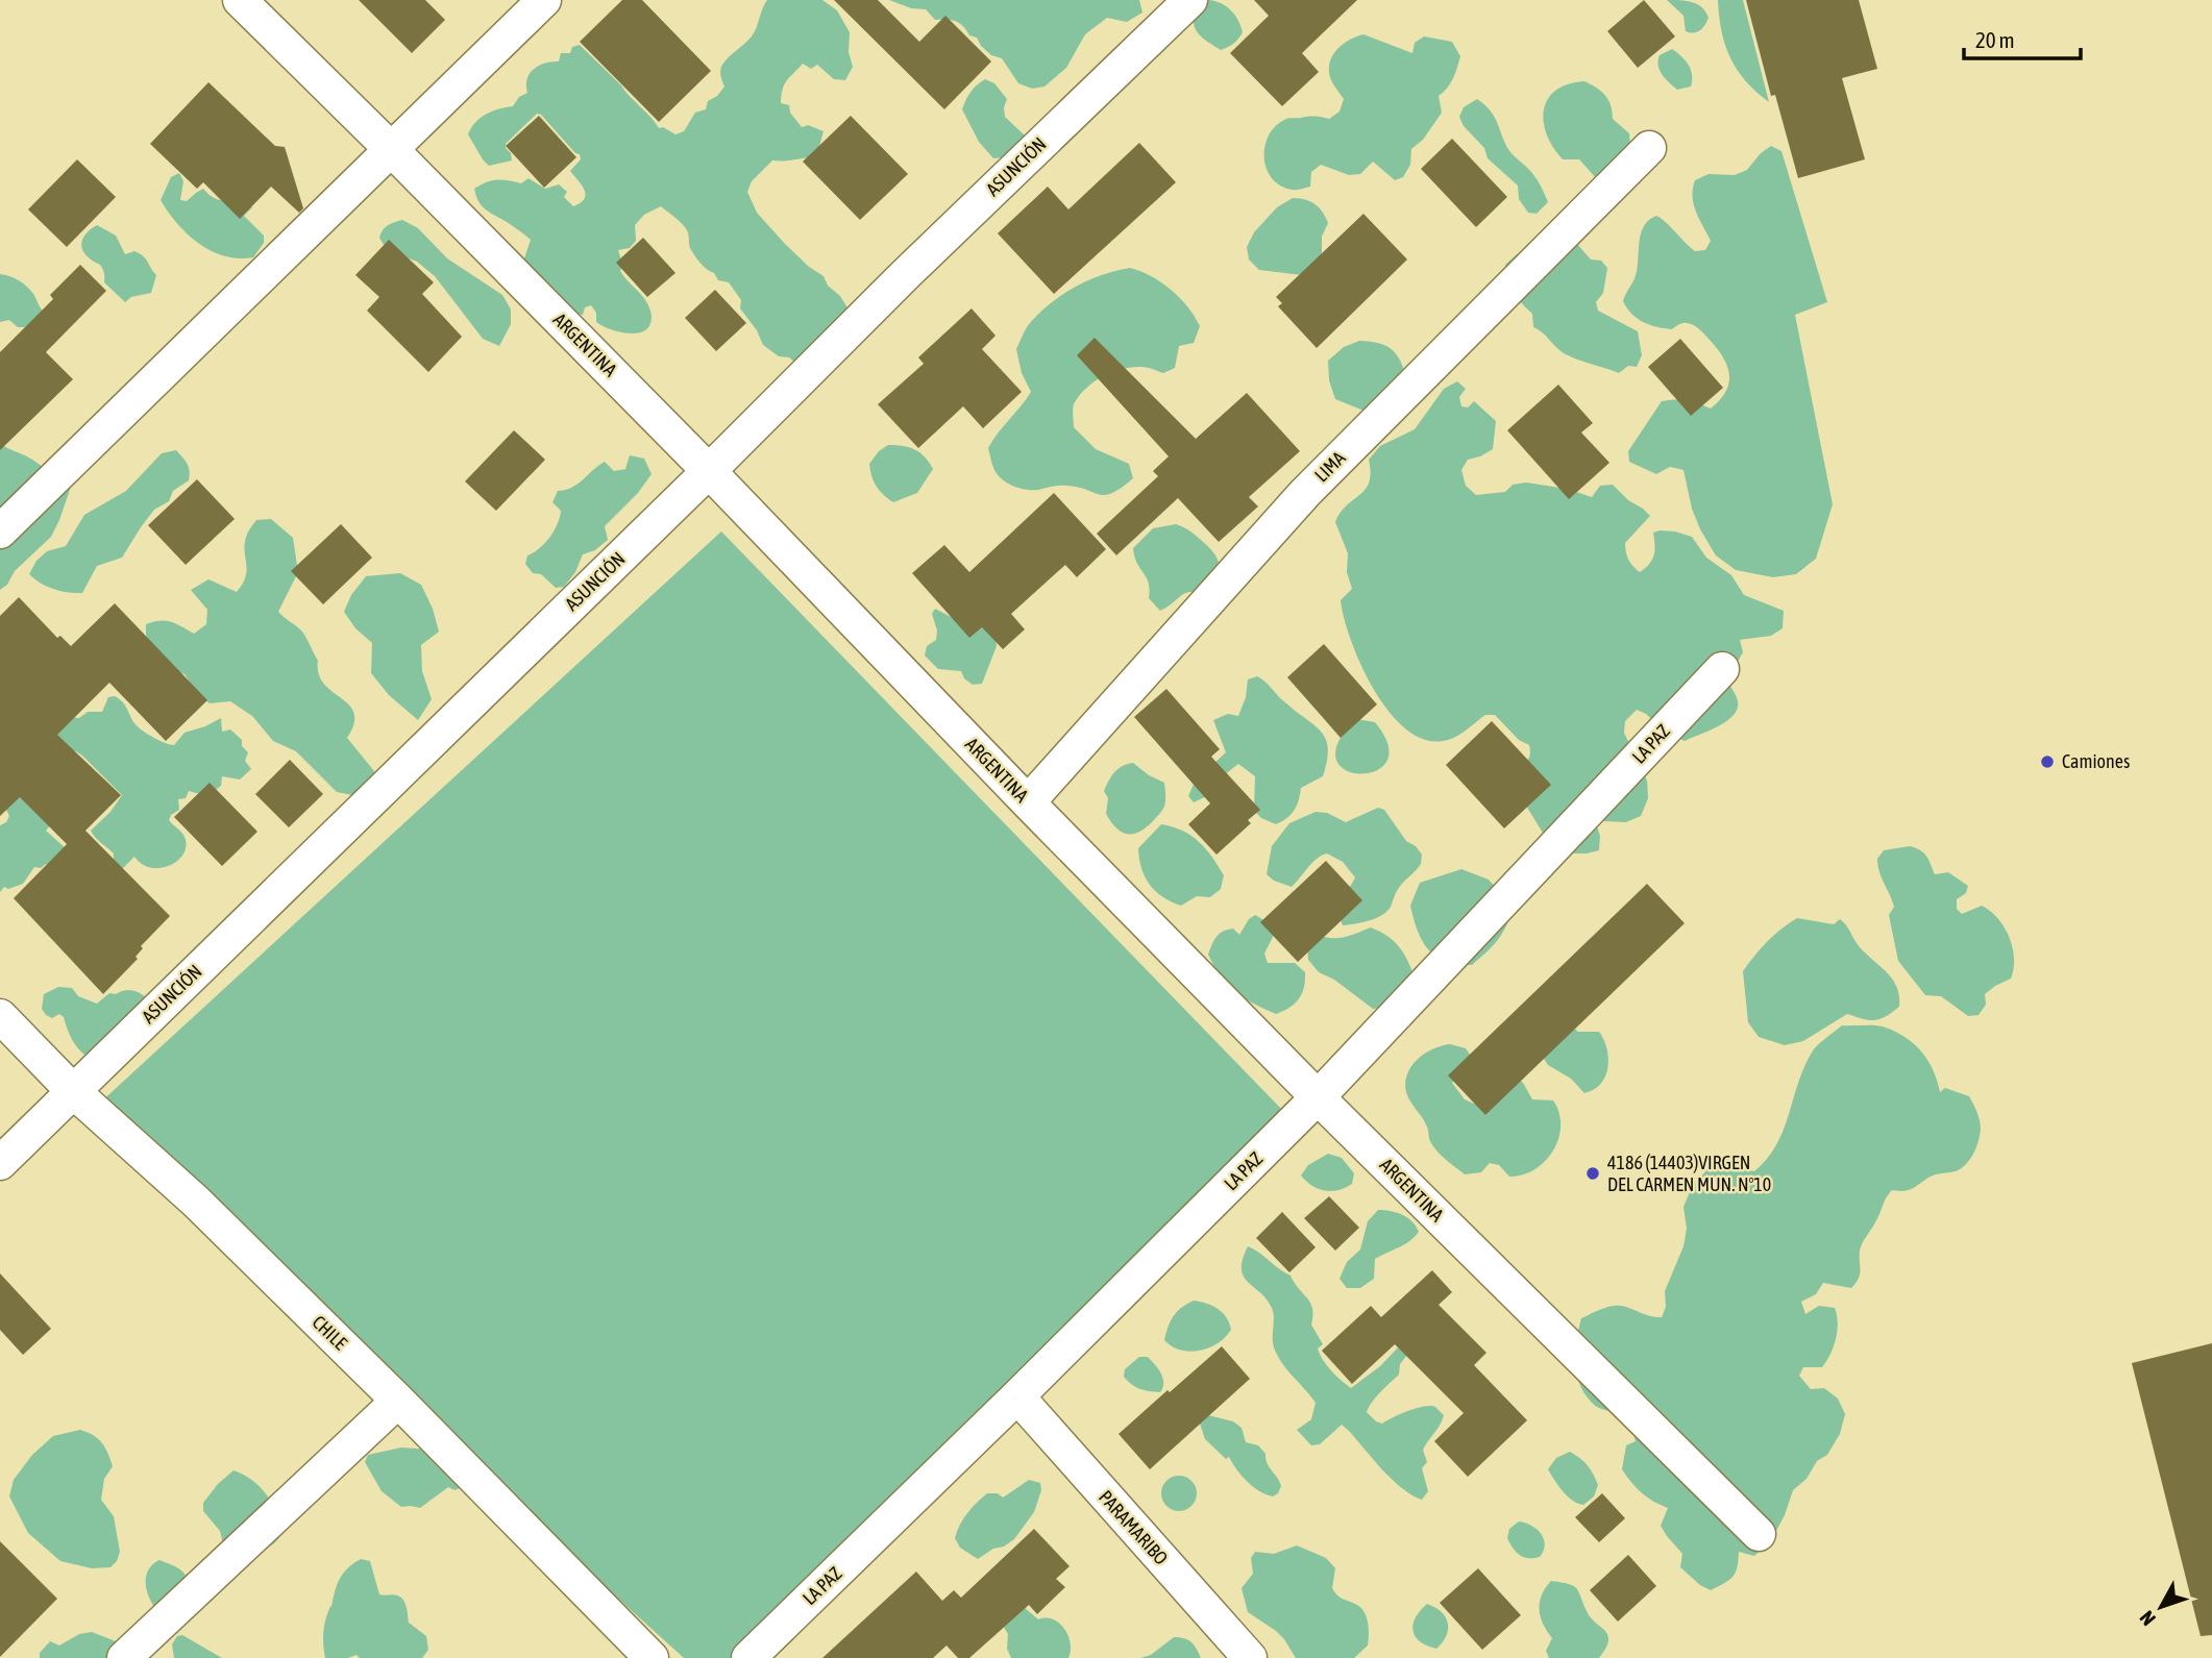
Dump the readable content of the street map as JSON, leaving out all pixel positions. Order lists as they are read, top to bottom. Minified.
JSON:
{"streets":{"street":["ASUNCIÓN","ARGENTINA","LIMA","LA PAZ","CHILE","PARAMARIBO"]},"crossings":[["ASUNCIÓN","ARGENTINA"],["ASUNCIÓN","CHILE"],["ARGENTINA","LIMA"],["ARGENTINA","LA PAZ"],["LA PAZ","PARAMARIBO"]],"places":["Camiones","4186 (14403)VIRGEN DEL CARMEN MUN. Nº10"],"scale_bar":"20 m","north":"bottom left"}
